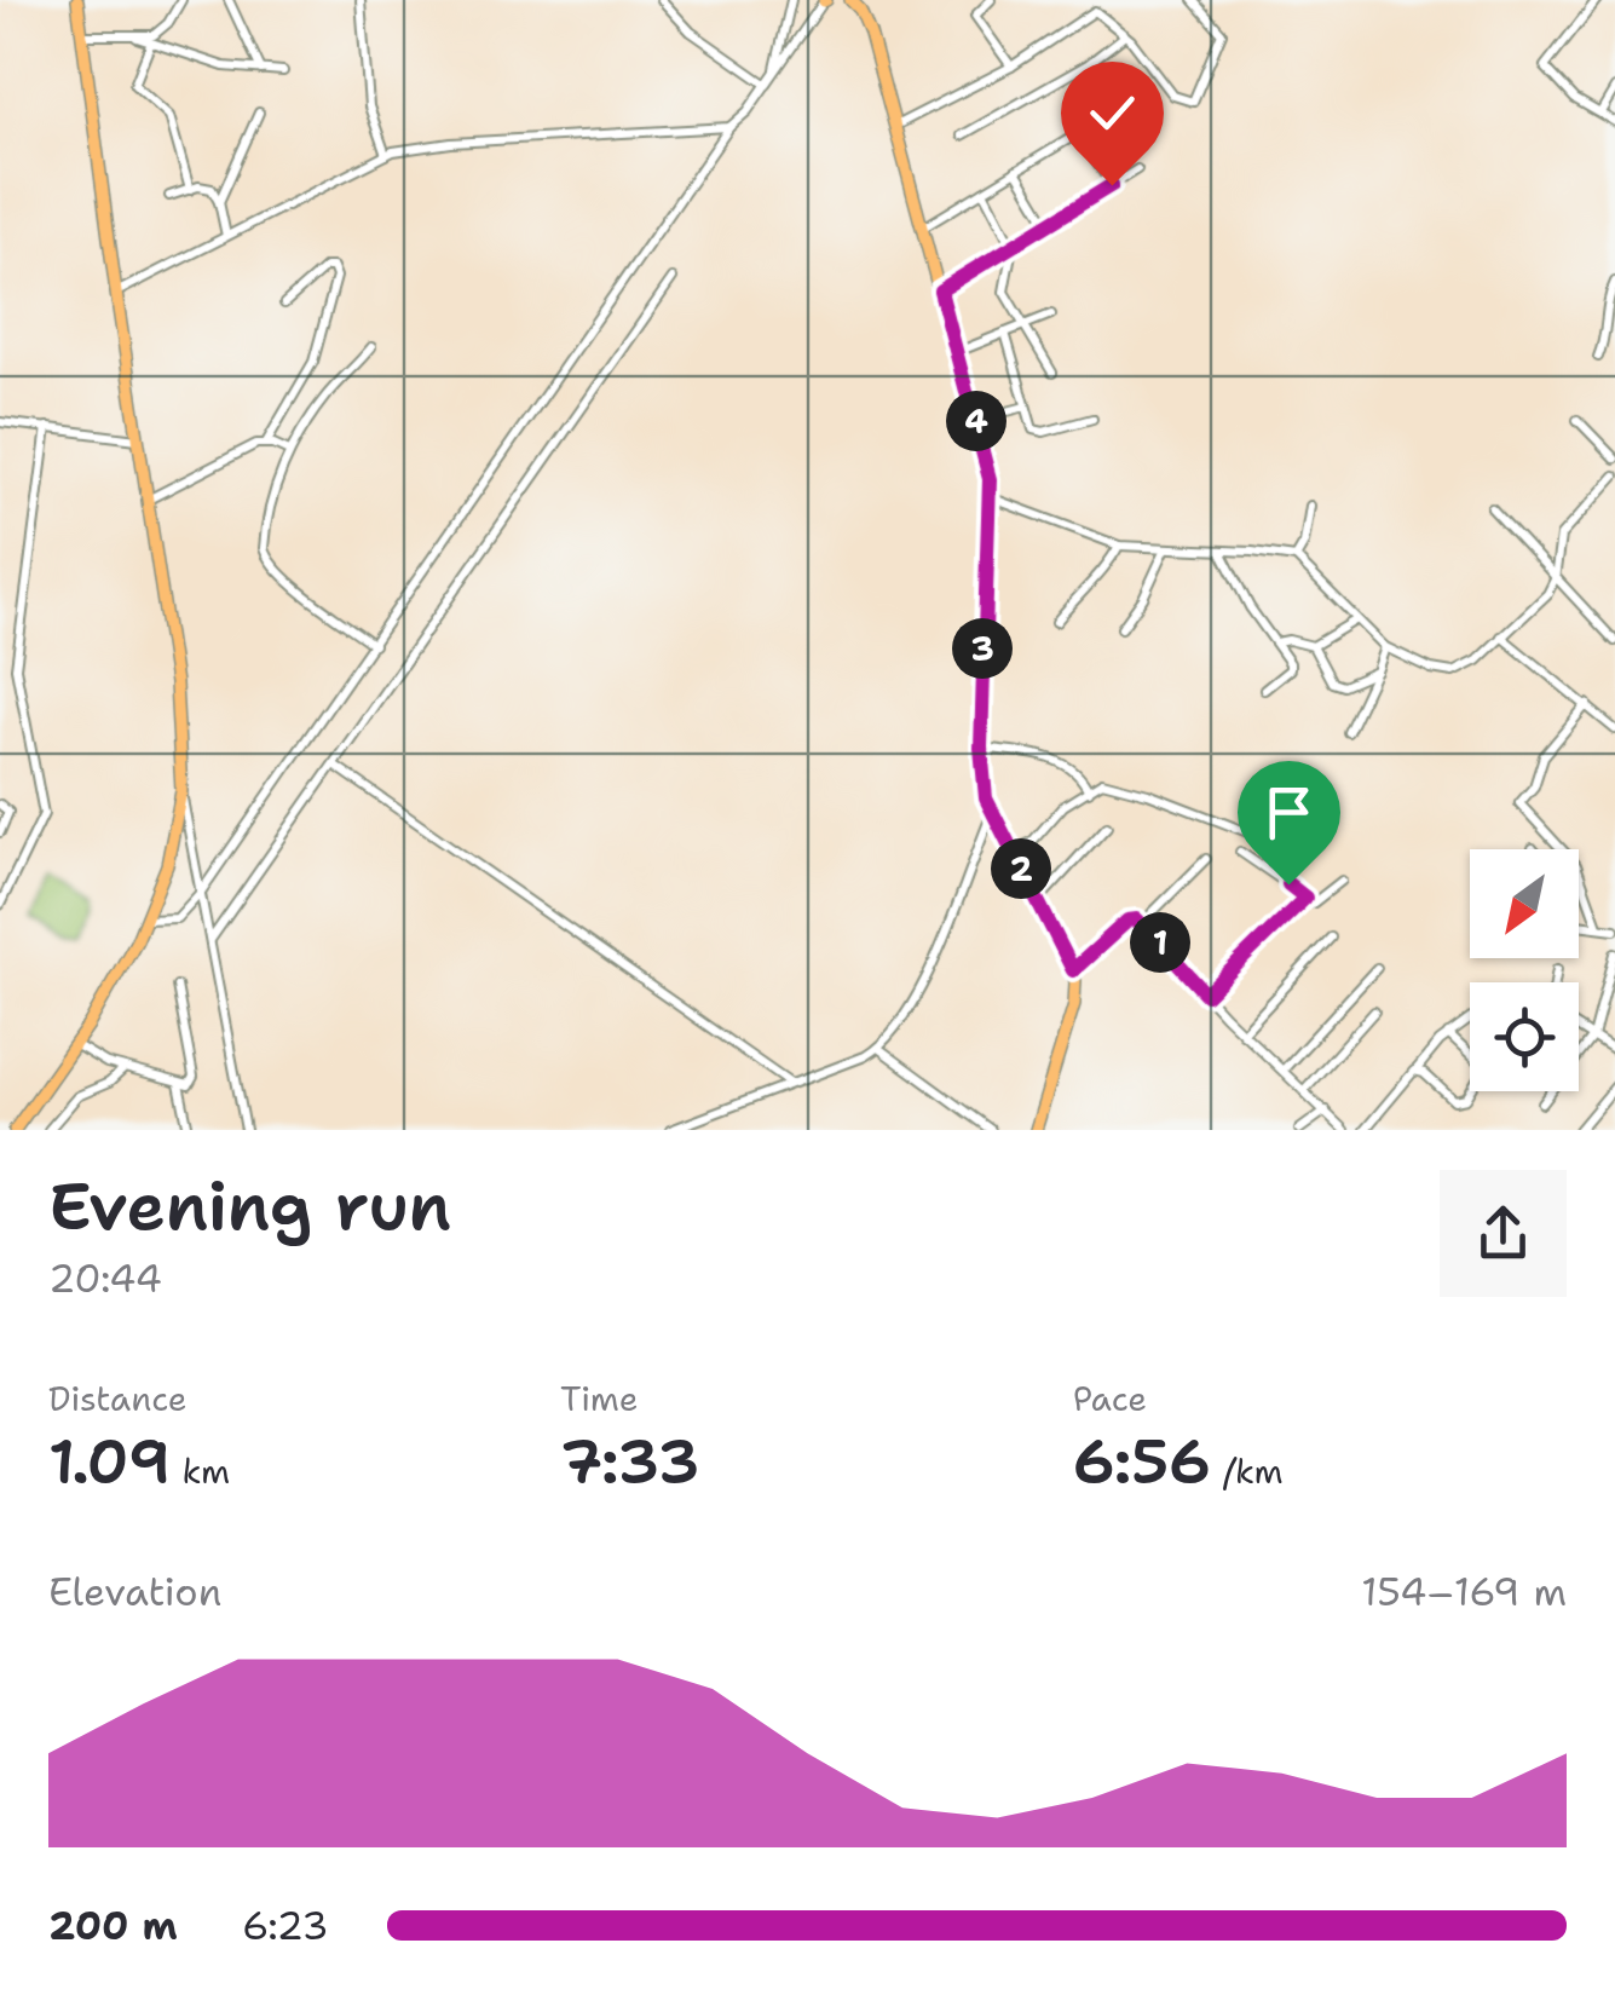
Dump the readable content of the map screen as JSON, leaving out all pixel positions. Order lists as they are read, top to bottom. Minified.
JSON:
{"north":"bottom left","page":{"pins":["4","3","2","1"],"heading":["Evening run","20:44"],"stats":[["Distance","1.09 km"],["Time","7:33"],["Pace","6:56 /km"]],"chart":["Elevation","154–169 m"],"list":[{"name":"200 m","note":"6:23"}]}}
